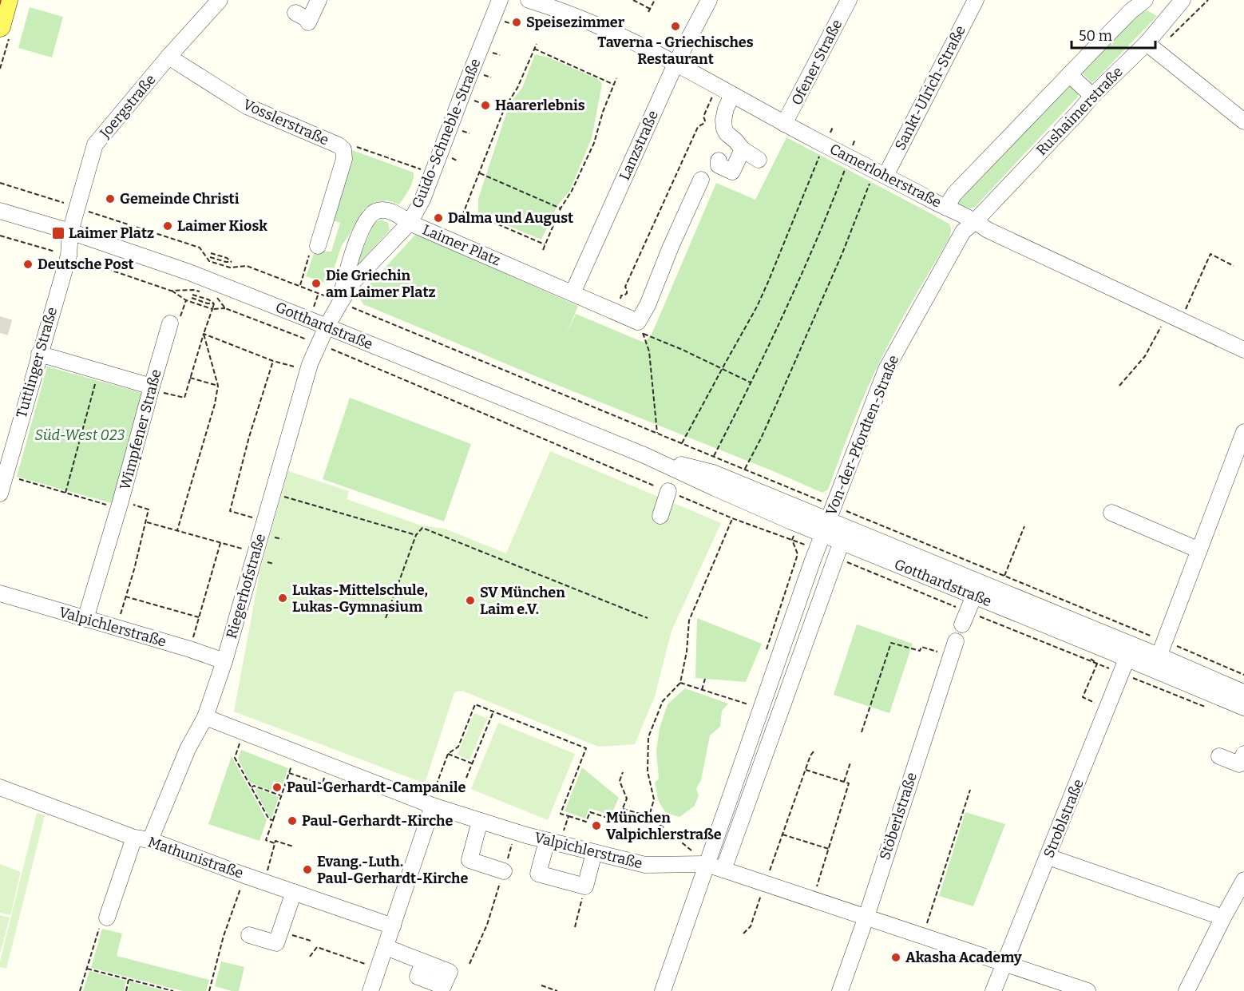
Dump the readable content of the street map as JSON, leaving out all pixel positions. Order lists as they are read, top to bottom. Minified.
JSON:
{"streets":{"street":["Ofener Straße","Sankt-Ulrich-Straße","Joergstraße","Rushaimerstraße","Vosslerstraße","Guido-Schneble-Straße","Lanzstraße","Camerloherstraße","Laimer Platz","Gotthardstraße","Tuttlinger Straße","Wimpfener Straße","Von-der-Pfordten-Straße","Riegerhofstraße","Valpichlerstraße","Stöberlstraße","Stroblstraße","Mathunistraße"]},"crossings":[["Ofener Straße","Camerloherstraße"],["Sankt-Ulrich-Straße","Camerloherstraße"],["Joergstraße","Vosslerstraße"],["Joergstraße","Gotthardstraße"],["Joergstraße","Tuttlinger Straße"],["Rushaimerstraße","Camerloherstraße"],["Rushaimerstraße","Von-der-Pfordten-Straße"],["Guido-Schneble-Straße","Laimer Platz"],["Guido-Schneble-Straße","Gotthardstraße"],["Guido-Schneble-Straße","Riegerhofstraße"],["Lanzstraße","Camerloherstraße"],["Lanzstraße","Laimer Platz"],["Camerloherstraße","Von-der-Pfordten-Straße"],["Gotthardstraße","Tuttlinger Straße"],["Gotthardstraße","Von-der-Pfordten-Straße"],["Gotthardstraße","Riegerhofstraße"],["Gotthardstraße","Stroblstraße"],["Wimpfener Straße","Valpichlerstraße"],["Von-der-Pfordten-Straße","Valpichlerstraße"],["Riegerhofstraße","Valpichlerstraße"],["Riegerhofstraße","Mathunistraße"],["Valpichlerstraße","Stöberlstraße"],["Valpichlerstraße","Stroblstraße"]],"parks":["Süd-West 023"],"places":{"other":["Speisezimmer","Taverna - Griechisches Restaurant","Haarerlebnis","Gemeinde Christi","Dalma und August","Laimer Kiosk","Deutsche Post","Die Griechin am Laimer Platz","Lukas-Mittelschule, Lukas-Gymnasium","SV München Laim e.V.","Paul-Gerhardt-Campanile","Paul-Gerhardt-Kirche","München Valpichlerstraße","Evang.-Luth. Paul-Gerhardt-Kirche","Akasha Academy"],"transit":["Laimer Platz"]},"scale_bar":"50 m"}
